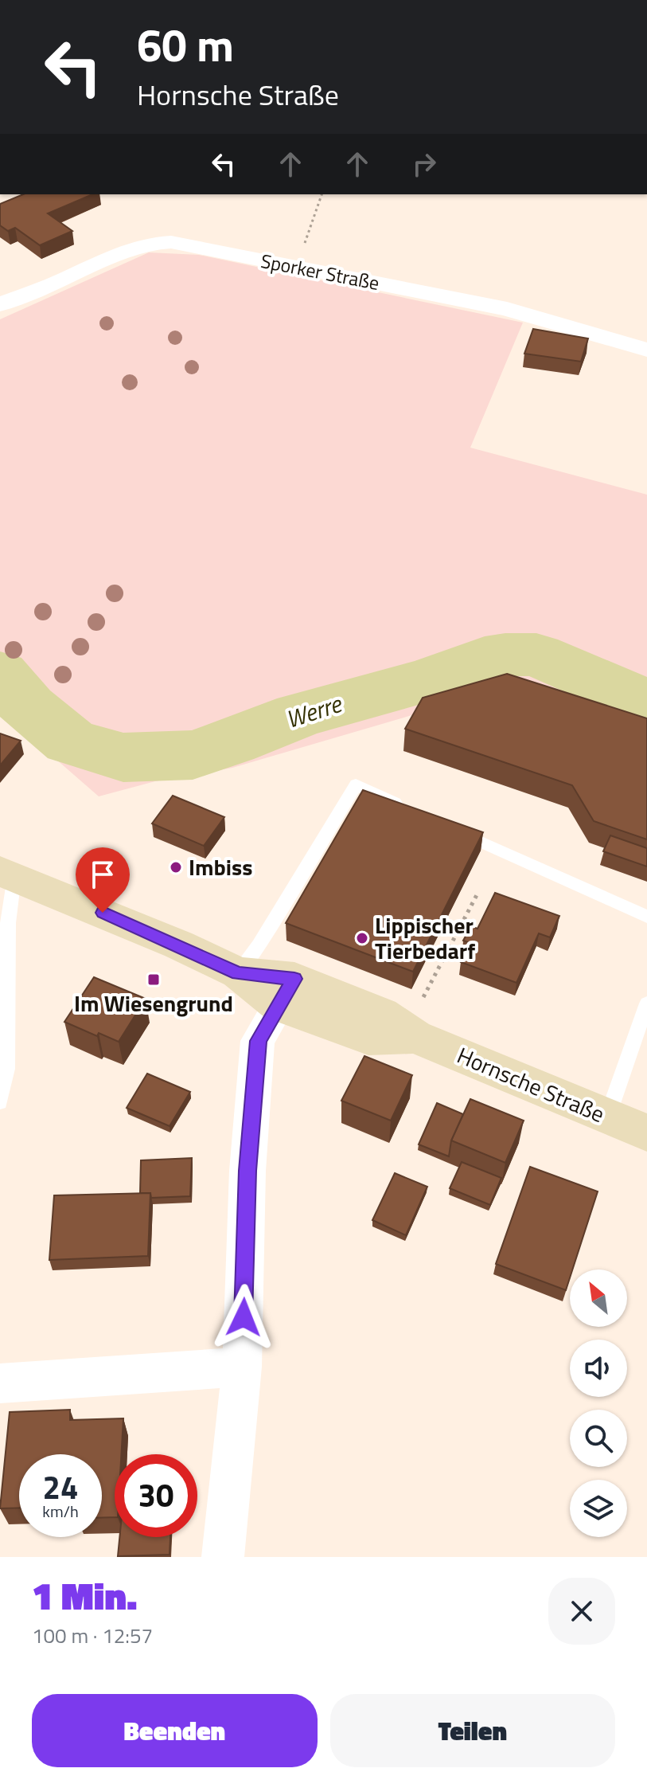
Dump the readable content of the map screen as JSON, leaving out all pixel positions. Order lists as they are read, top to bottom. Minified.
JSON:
{"streets":{"main road":["Hornsche Straße"],"street":["Sporker Straße"]},"water":["Werre"],"places":{"other":["Imbiss","Lippischer Tierbedarf"],"transit":["Im Wiesengrund"]},"north":"top left","page":{"turn":["60 m","Hornsche Straße"],"speed":"24 km/h","limit":"30","heading":["1 Min.","100 m · 12:57"],"buttons":["Beenden","Teilen"]}}
